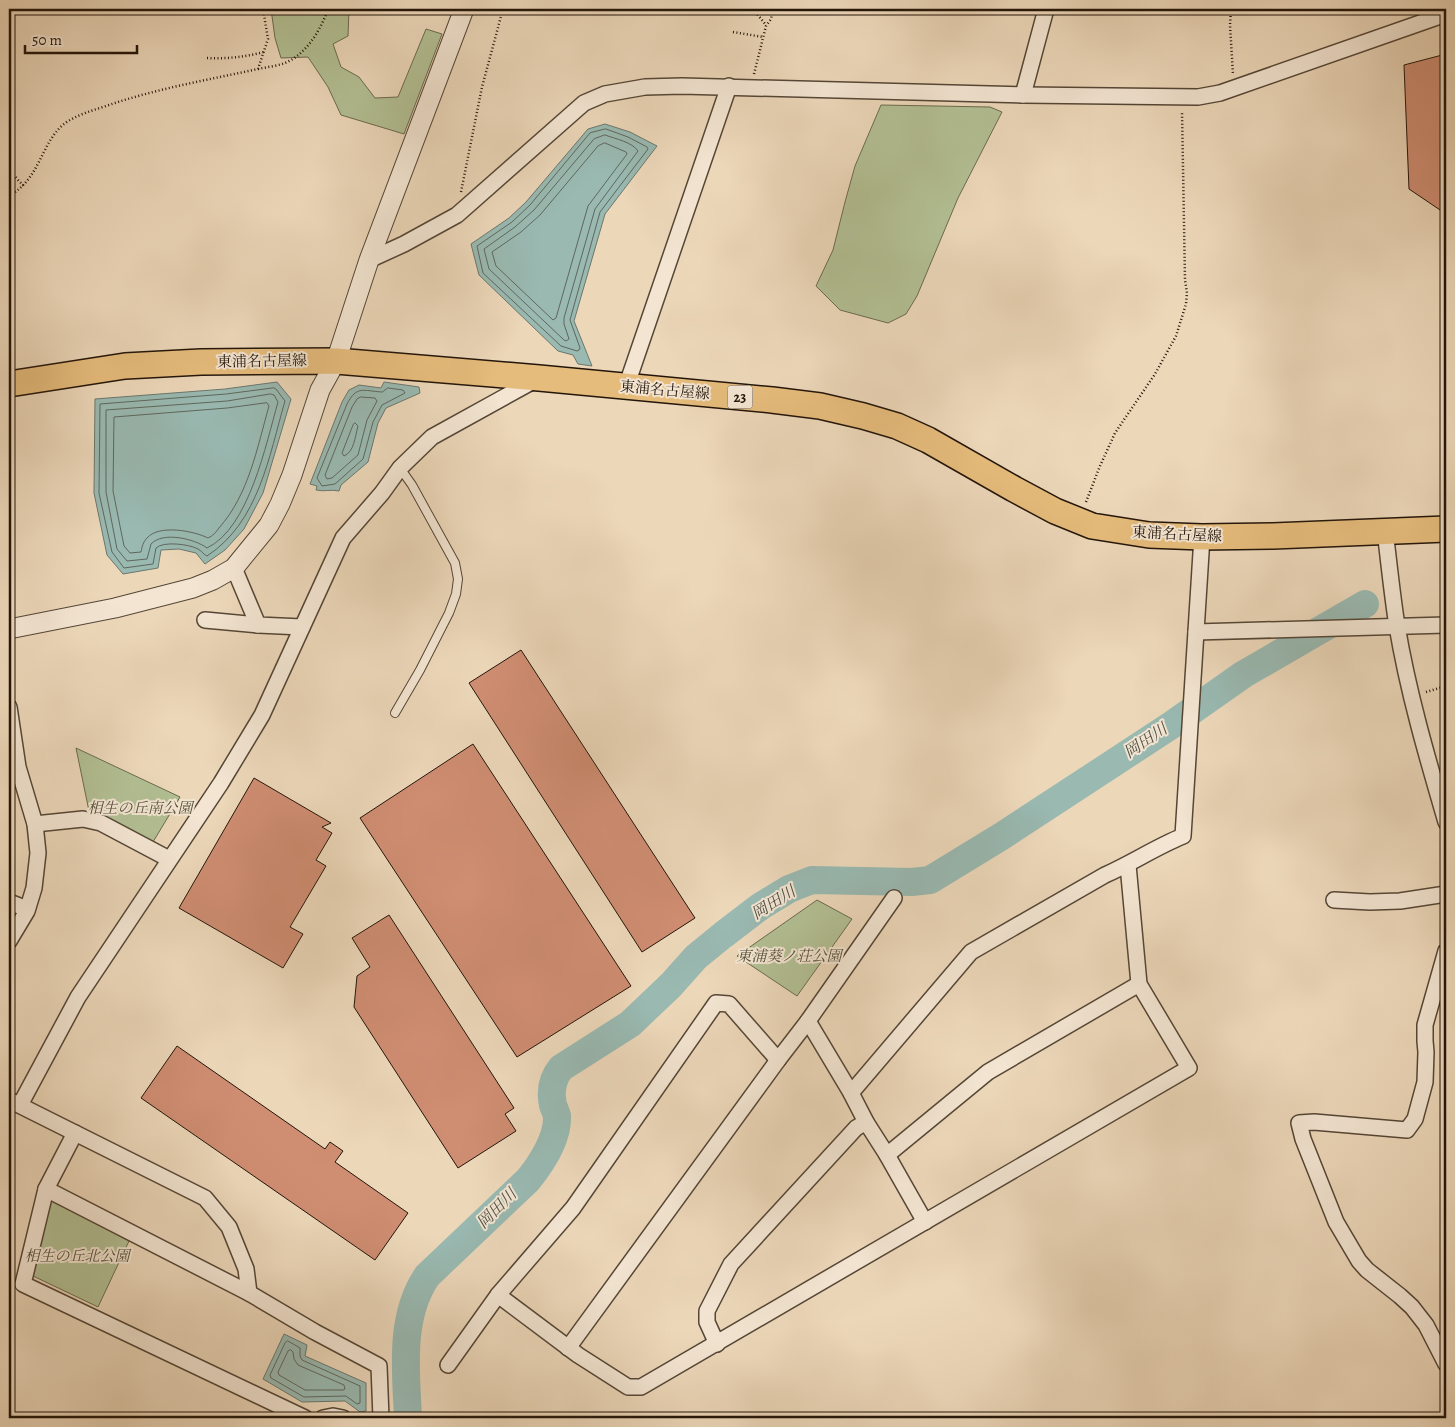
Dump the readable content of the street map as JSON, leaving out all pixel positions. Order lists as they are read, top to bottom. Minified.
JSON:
{"streets":{"main road":["東浦名古屋線","23"]},"water":["岡田川"],"parks":["相生の丘南公園","東浦葵ノ荘公園","相生の丘北公園"],"scale_bar":"50 m"}
